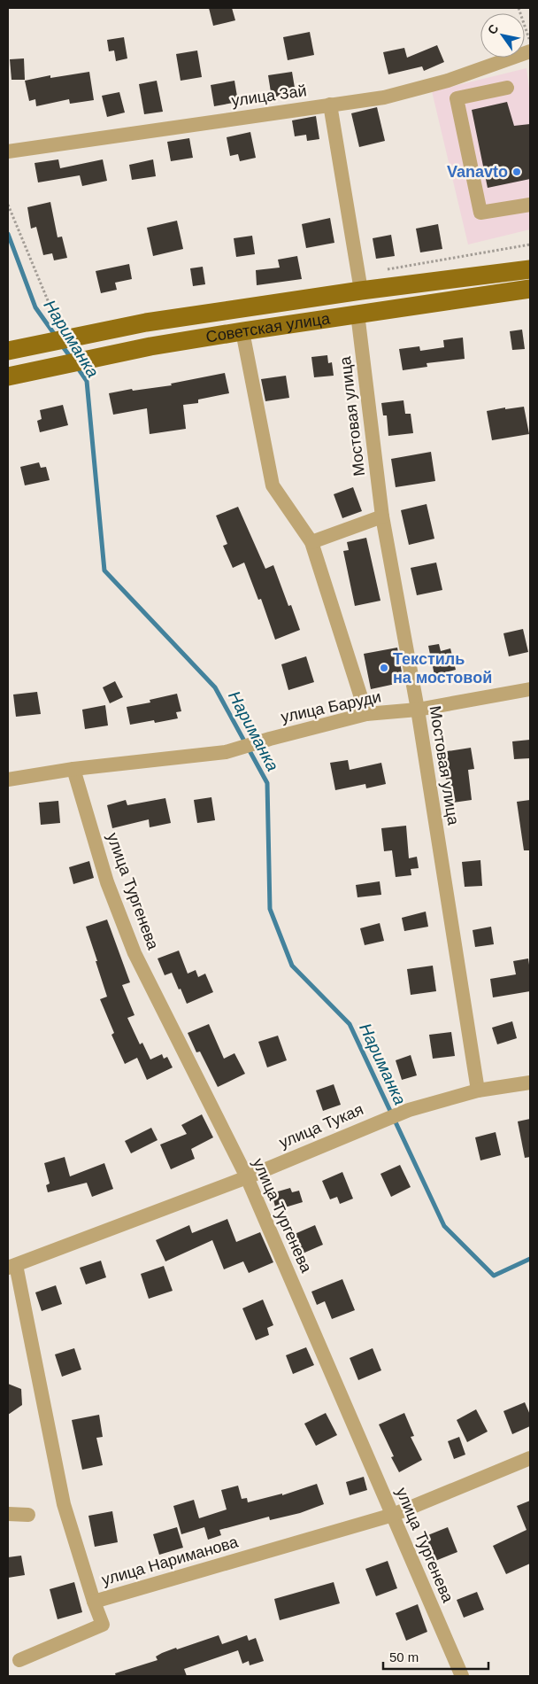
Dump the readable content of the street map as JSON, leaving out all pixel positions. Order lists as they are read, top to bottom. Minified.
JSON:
{"streets":{"main road":["Советская улица"],"street":["улица Зай","Мостовая улица","улица Баруди","улица Тургенева","улица Тукая","улица Нариманова"]},"crossings":[["Советская улица","Мостовая улица"],["Мостовая улица","улица Баруди"],["Мостовая улица","улица Тукая"],["улица Баруди","улица Тургенева"],["улица Тургенева","улица Тукая"],["улица Тургенева","улица Нариманова"],["улица Тукая","улица Нариманова"]],"water":["Нариманка"],"places":["Vanavto","Текстиль на мостовой"],"scale_bar":"50 m","north":"top left"}
